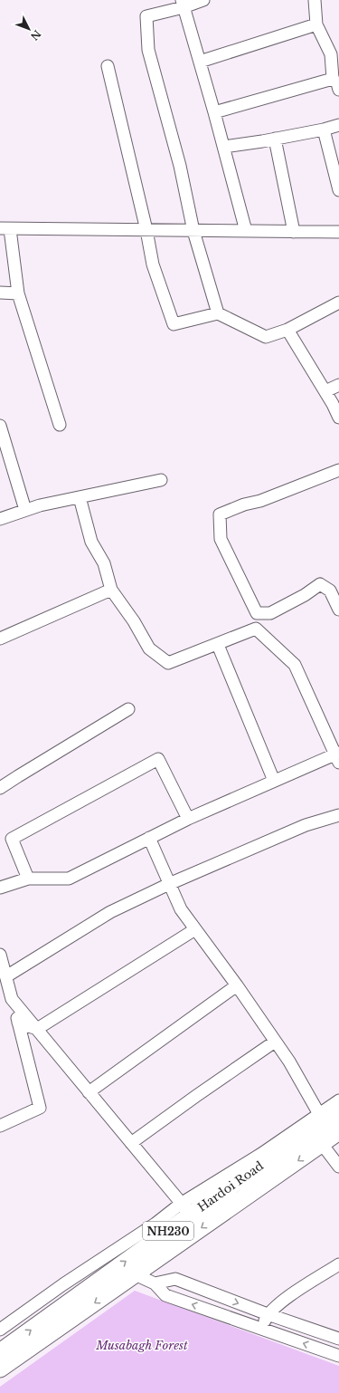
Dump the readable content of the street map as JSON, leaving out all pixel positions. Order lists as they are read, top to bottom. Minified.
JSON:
{"streets":{"highway":["Hardoi Road","NH230"]},"parks":["Musabagh Forest"],"north":"bottom right"}
